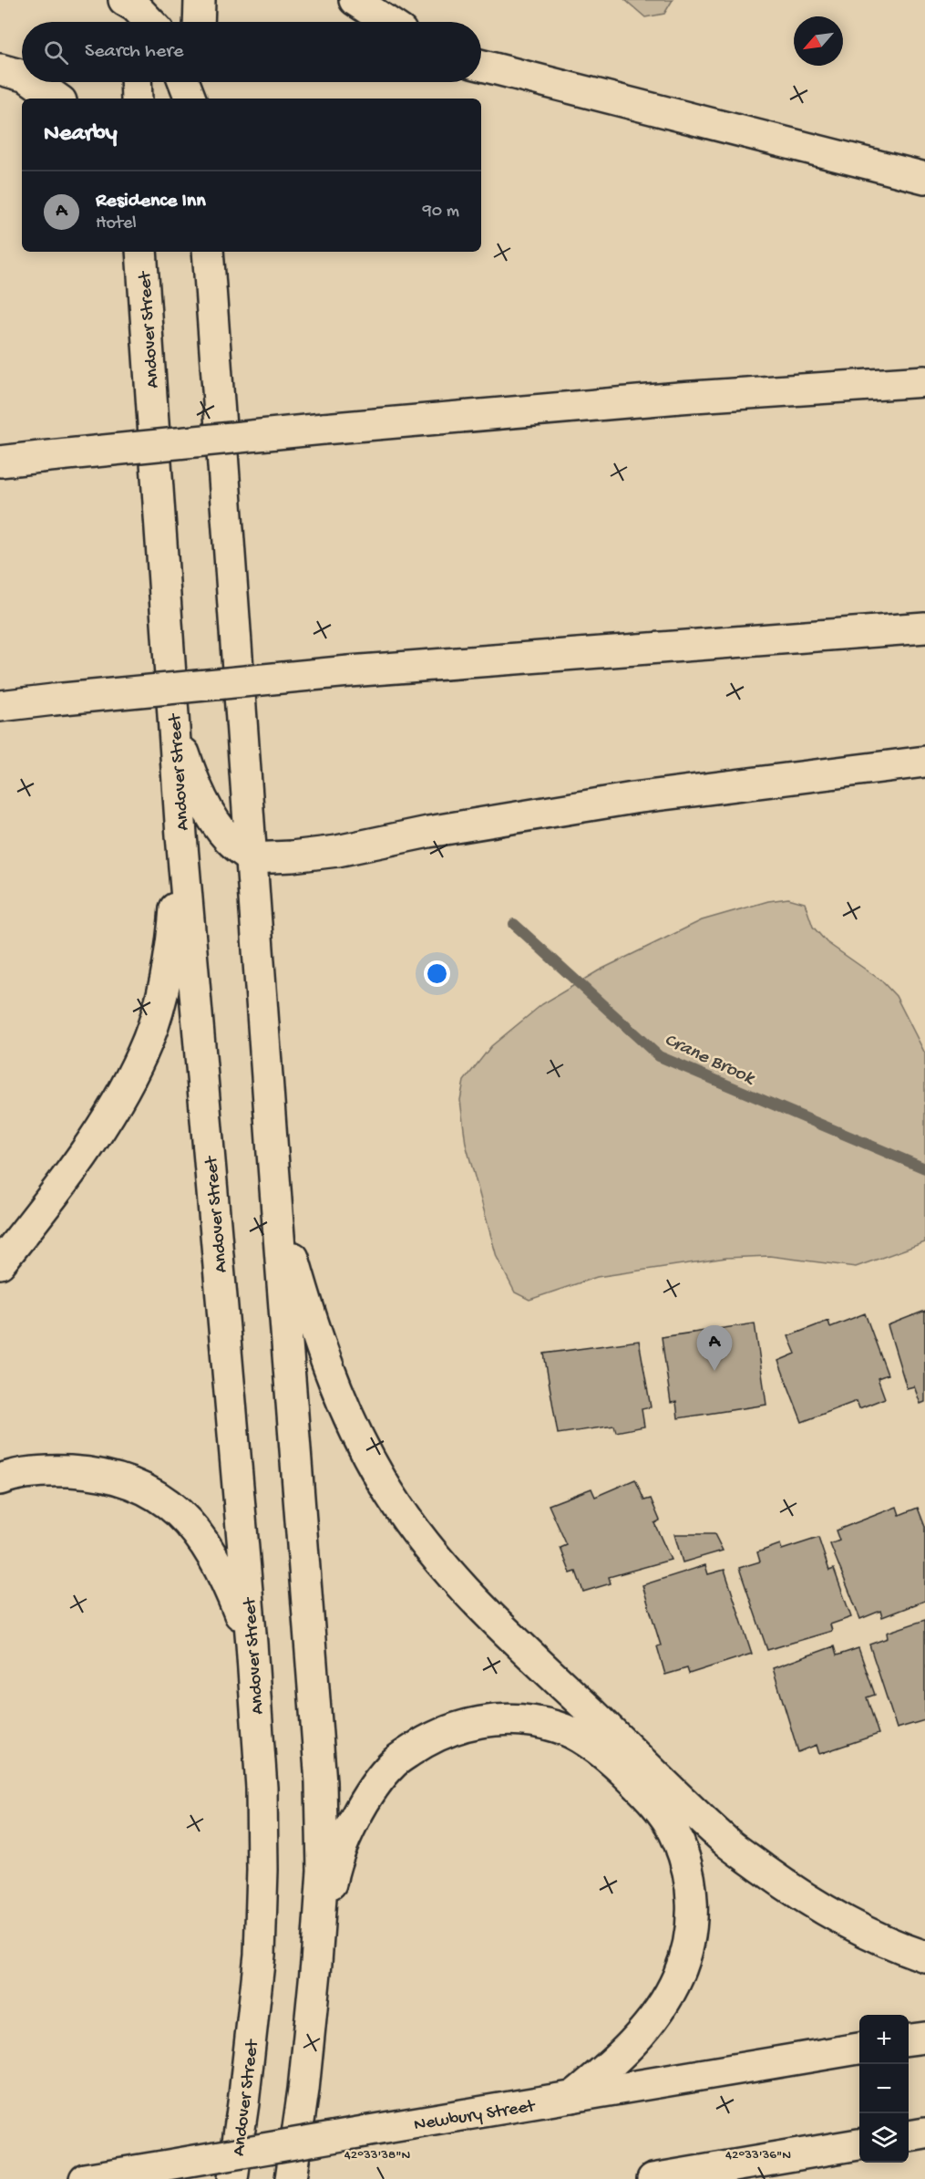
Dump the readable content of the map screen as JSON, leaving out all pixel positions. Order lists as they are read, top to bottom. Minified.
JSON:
{"streets":{"main road":["Andover Street","Newbury Street"]},"water":["Crane Brook"],"north":"bottom left","page":{"search":"Search here","heading":"Nearby","list":[{"mark":"A","name":"Residence Inn","note":"Hotel","value":"90 m"}],"pins":"A","map_buttons":["+","−"]},"coordinates":["42°33'38\"N","42°33'36\"N"]}
